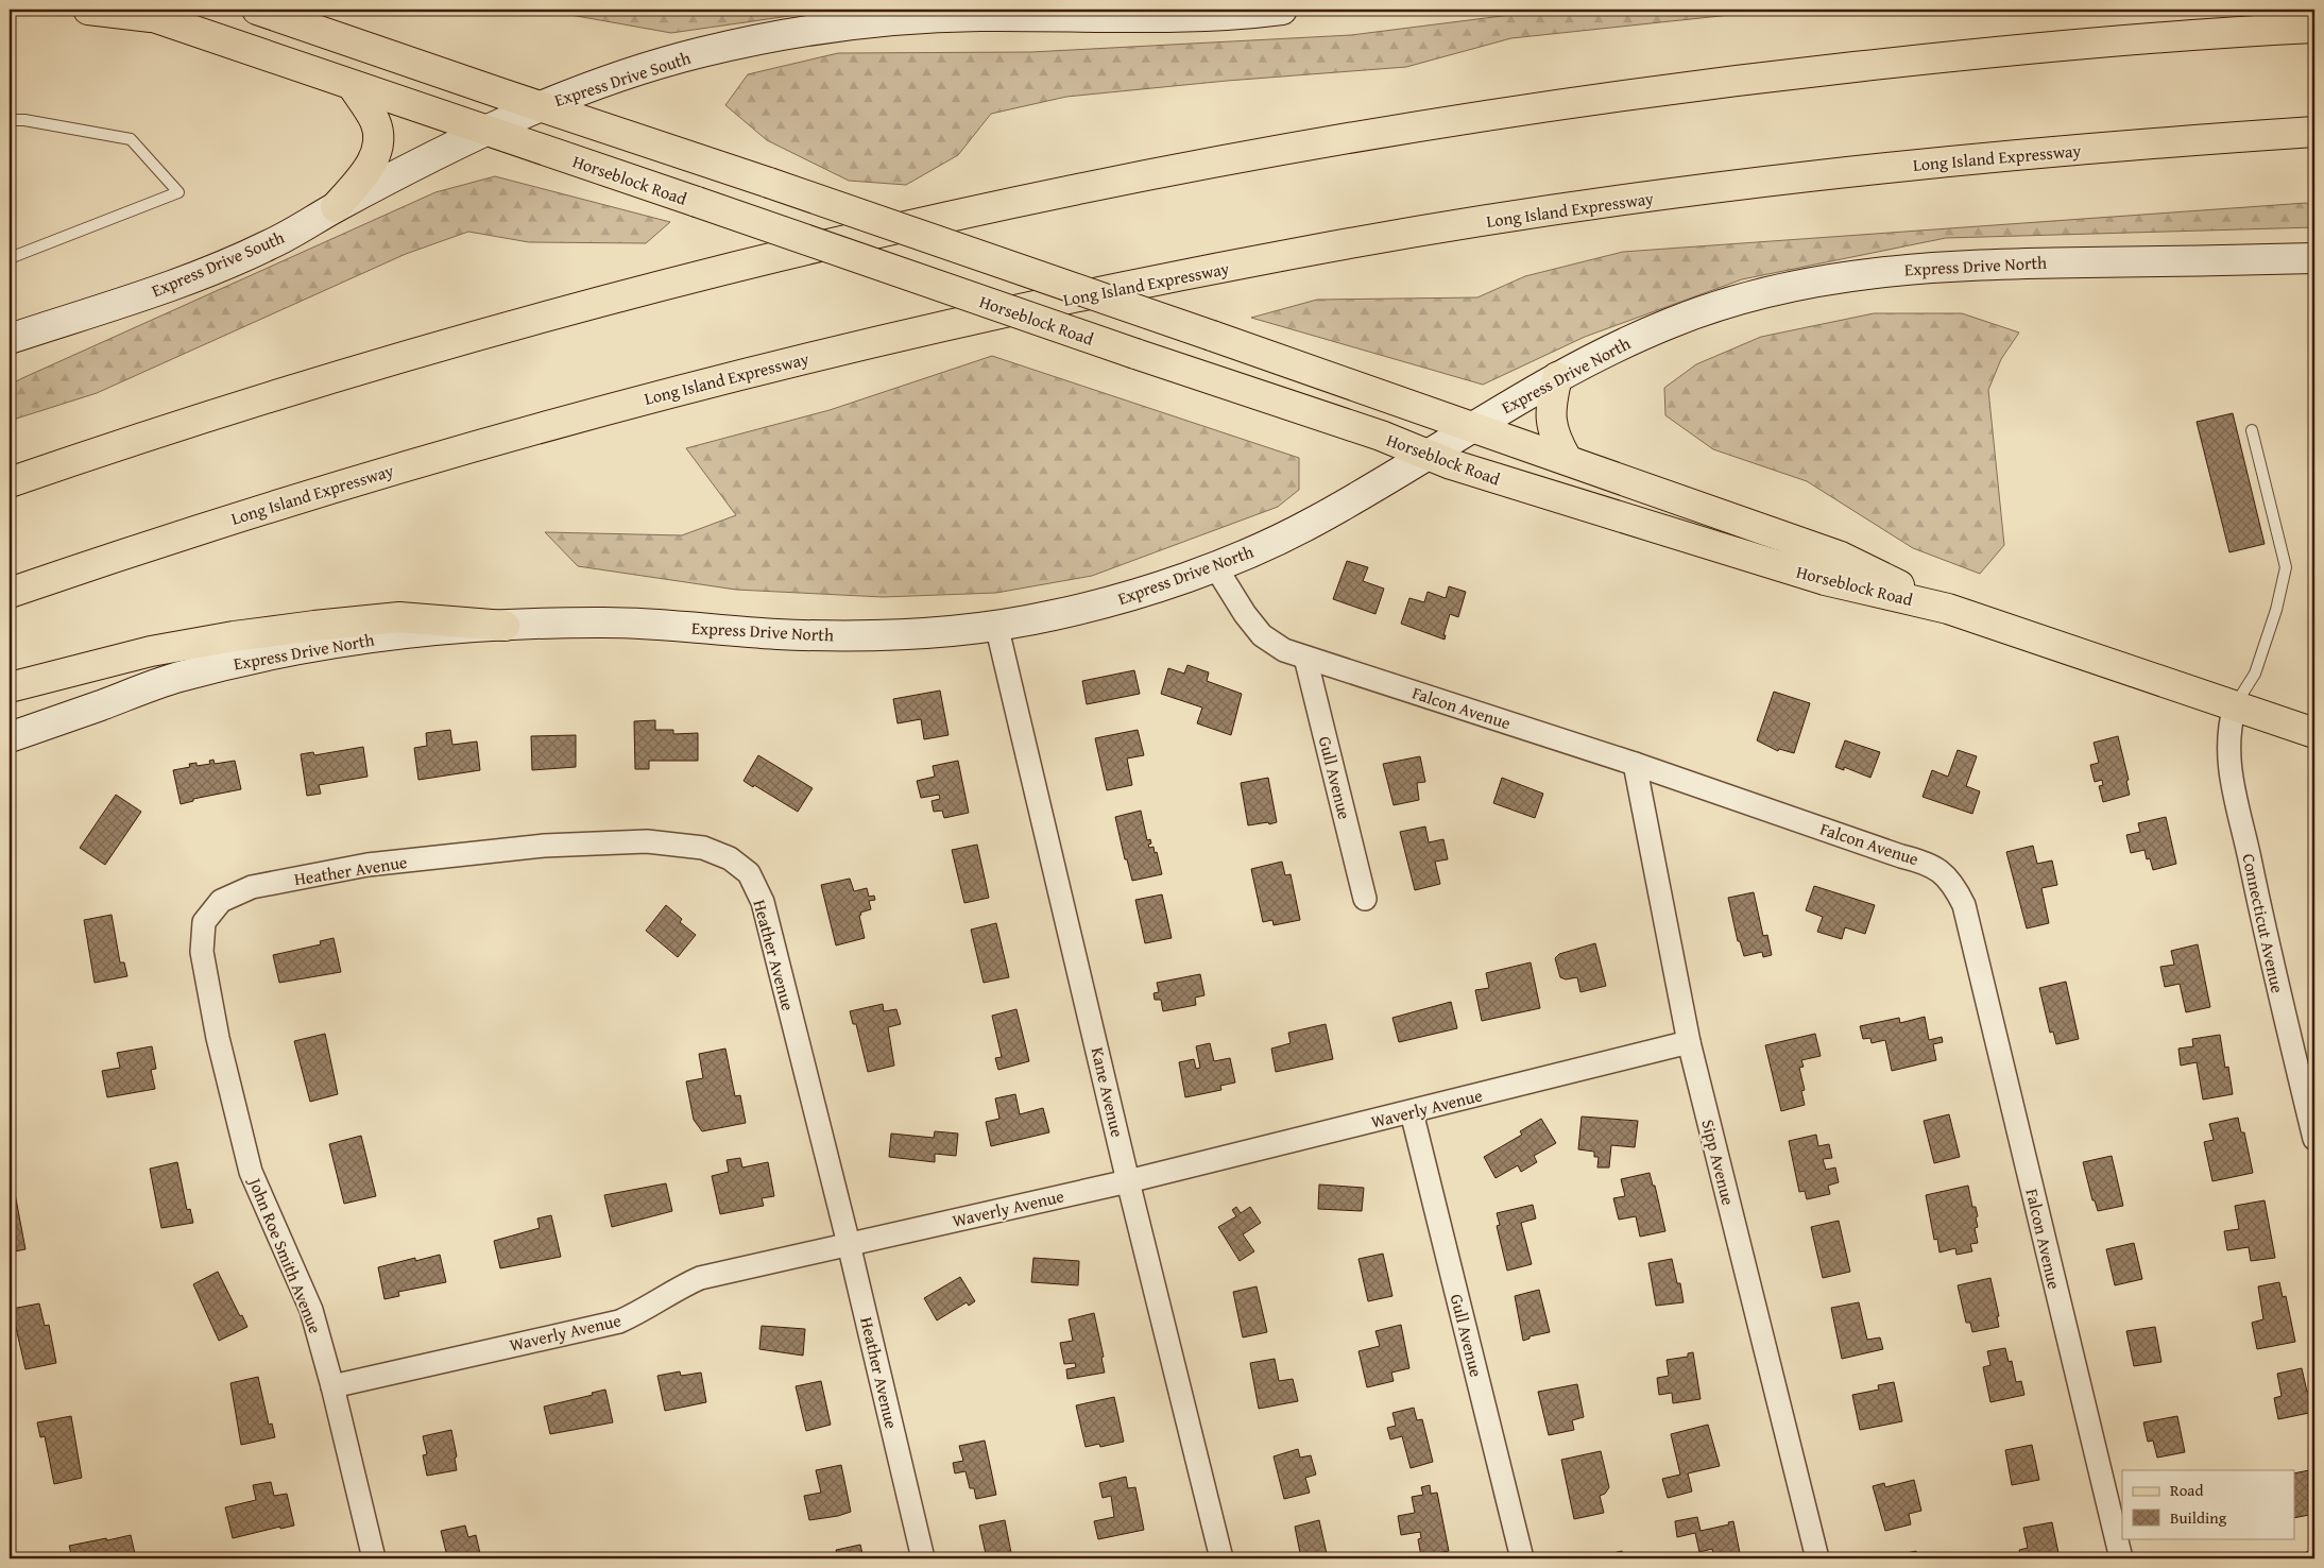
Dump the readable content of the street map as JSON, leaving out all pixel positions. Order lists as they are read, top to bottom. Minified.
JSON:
{"streets":{"main road":["Express Drive South","Long Island Expressway","Horseblock Road","Express Drive North"],"street":["Falcon Avenue","Gull Avenue","Heather Avenue","Connecticut Avenue","Kane Avenue","Waverly Avenue","Sipp Avenue","John Roe Smith Avenue"]},"crossings":[["Express Drive South","Horseblock Road"],["Horseblock Road","Express Drive North"],["Horseblock Road","Connecticut Avenue"],["Express Drive North","Falcon Avenue"],["Express Drive North","Kane Avenue"],["Falcon Avenue","Gull Avenue"],["Falcon Avenue","Sipp Avenue"],["Gull Avenue","Waverly Avenue"],["Heather Avenue","Waverly Avenue"],["Heather Avenue","John Roe Smith Avenue"],["Kane Avenue","Waverly Avenue"],["Waverly Avenue","Sipp Avenue"],["Waverly Avenue","John Roe Smith Avenue"]],"legend":["Road","Building"]}
